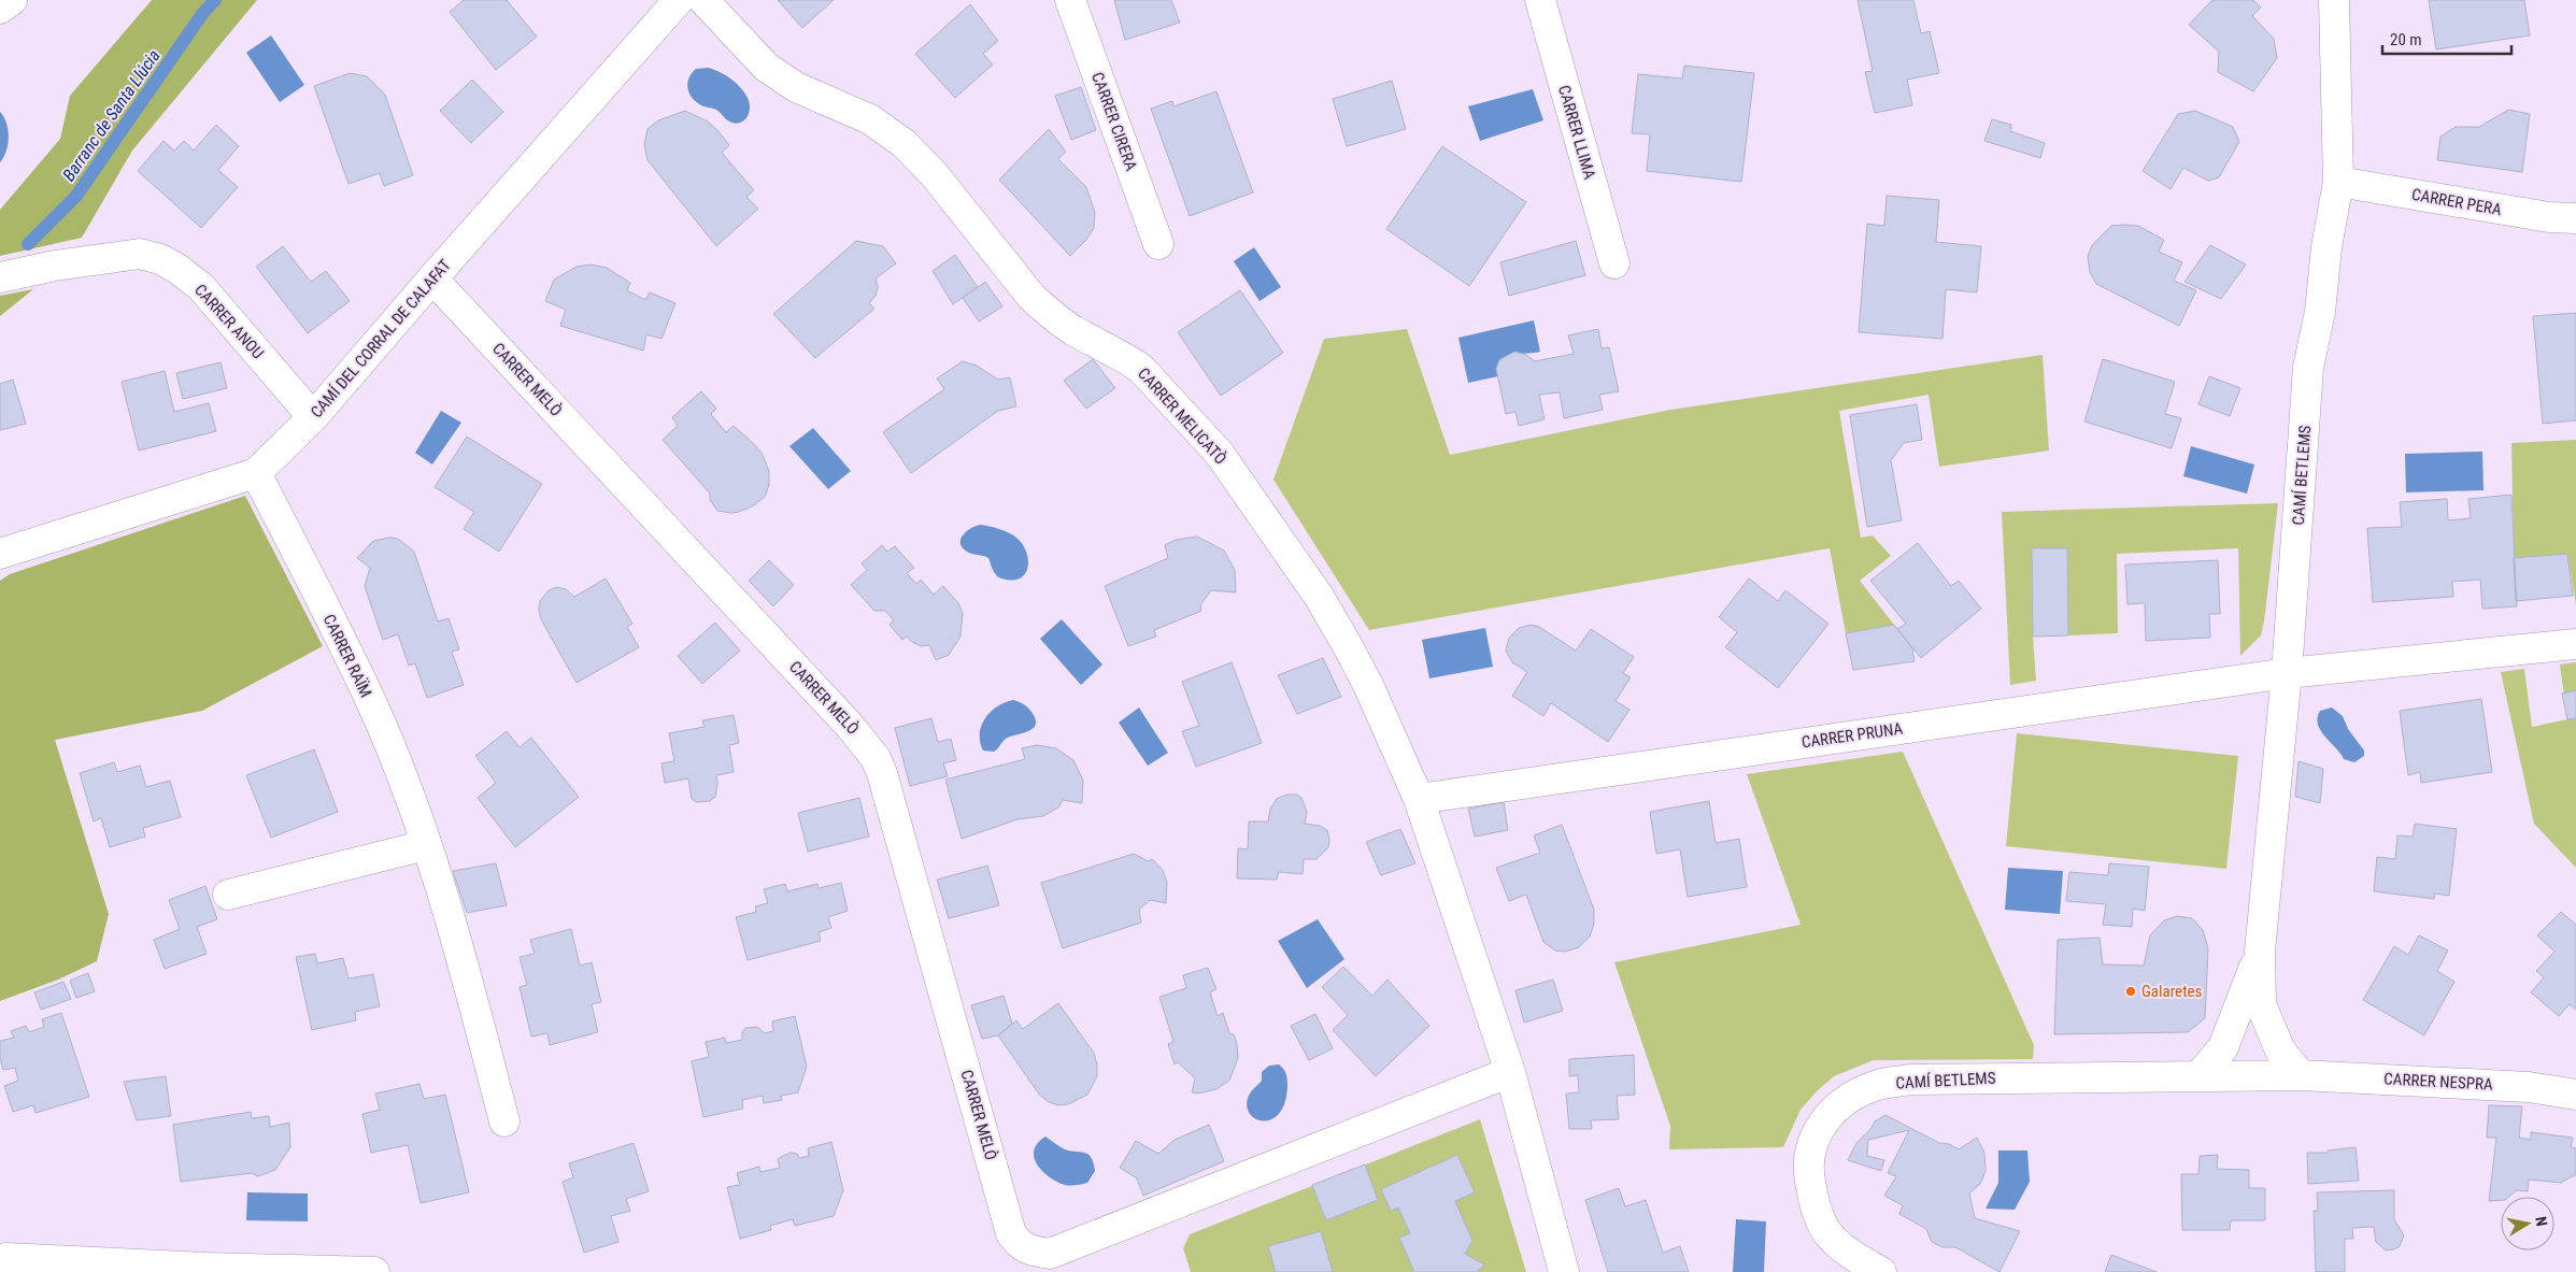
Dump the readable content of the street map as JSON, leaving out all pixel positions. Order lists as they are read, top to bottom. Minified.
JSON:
{"streets":{"street":["CARRER CIRERA","CARRER LLIMA","CARRER PERA","CARRER ANOU","CAMÍ DEL CORRAL DE CALAFAT","CARRER MELÒ","CARRER MELICATÒ","CAMÍ BETLEMS","CARRER RAÏM","CARRER PRUNA","CARRER NESPRA"]},"crossings":[["CARRER PERA","CAMÍ BETLEMS"],["CARRER ANOU","CAMÍ DEL CORRAL DE CALAFAT"],["CAMÍ DEL CORRAL DE CALAFAT","CARRER MELÒ"],["CAMÍ DEL CORRAL DE CALAFAT","CARRER RAÏM"],["CARRER MELÒ","CARRER MELICATÒ"],["CARRER MELICATÒ","CARRER PRUNA"],["CAMÍ BETLEMS","CARRER PRUNA"],["CAMÍ BETLEMS","CARRER NESPRA"]],"water":["Barranc de Santa Llúcia"],"places":["Galaretes"],"scale_bar":"20 m","north":"right"}
